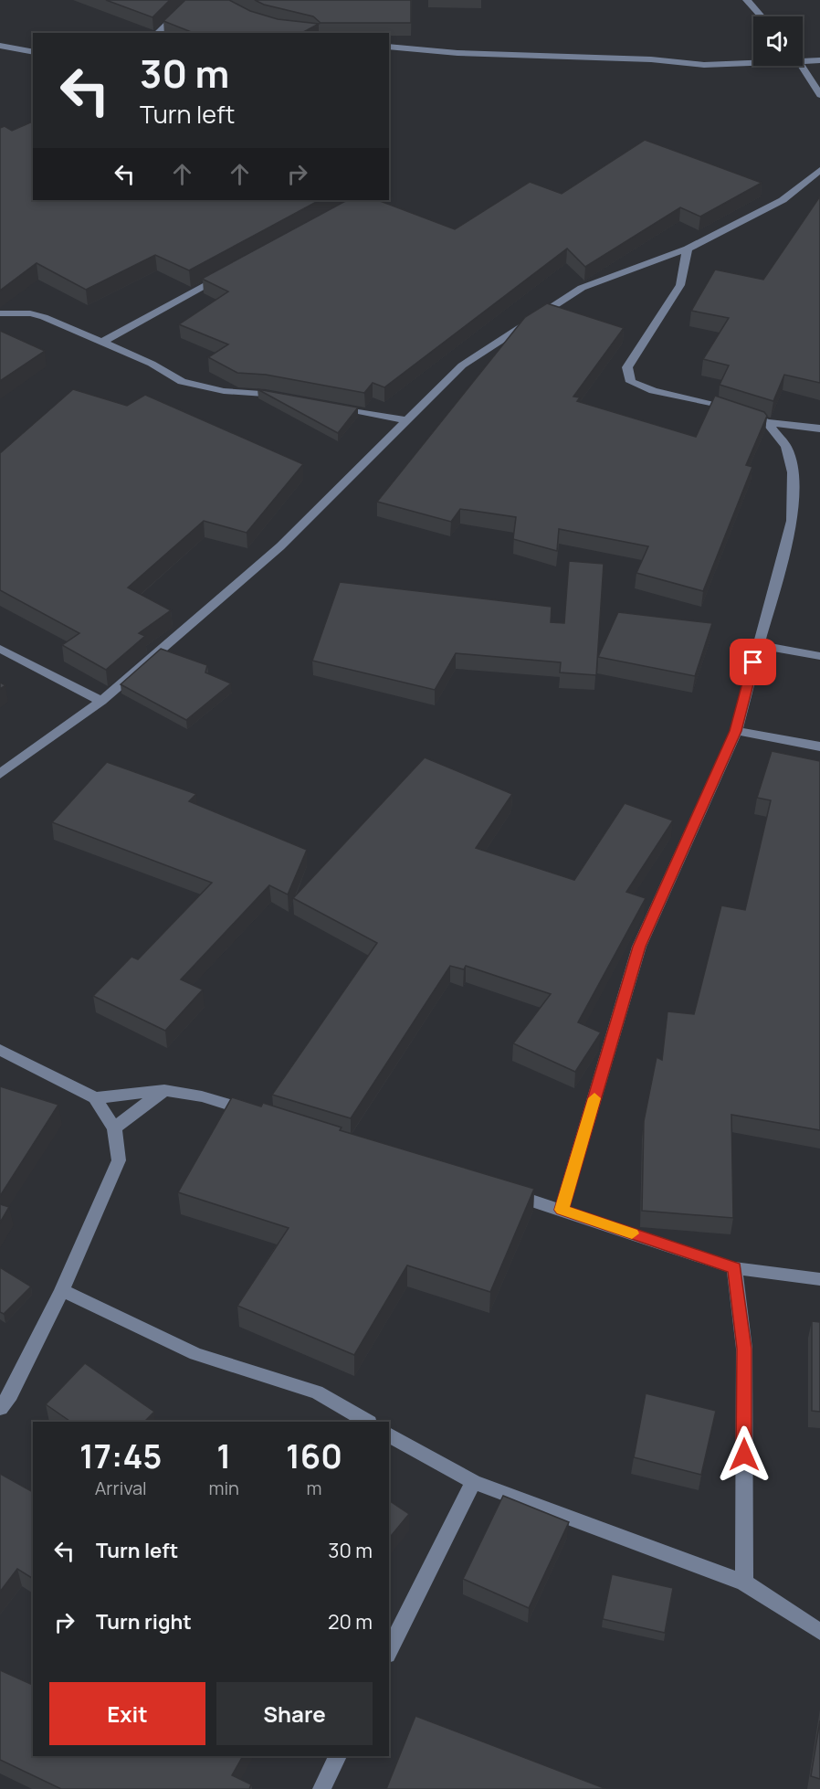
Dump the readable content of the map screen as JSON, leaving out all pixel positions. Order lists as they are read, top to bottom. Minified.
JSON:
{"page":{"turn":["30 m","Turn left"],"eta":["17:45","Arrival","1","min","160","m"],"list":[{"name":"Turn left","value":"30 m"},{"name":"Turn right","value":"20 m"}],"buttons":["Exit","Share"]}}
